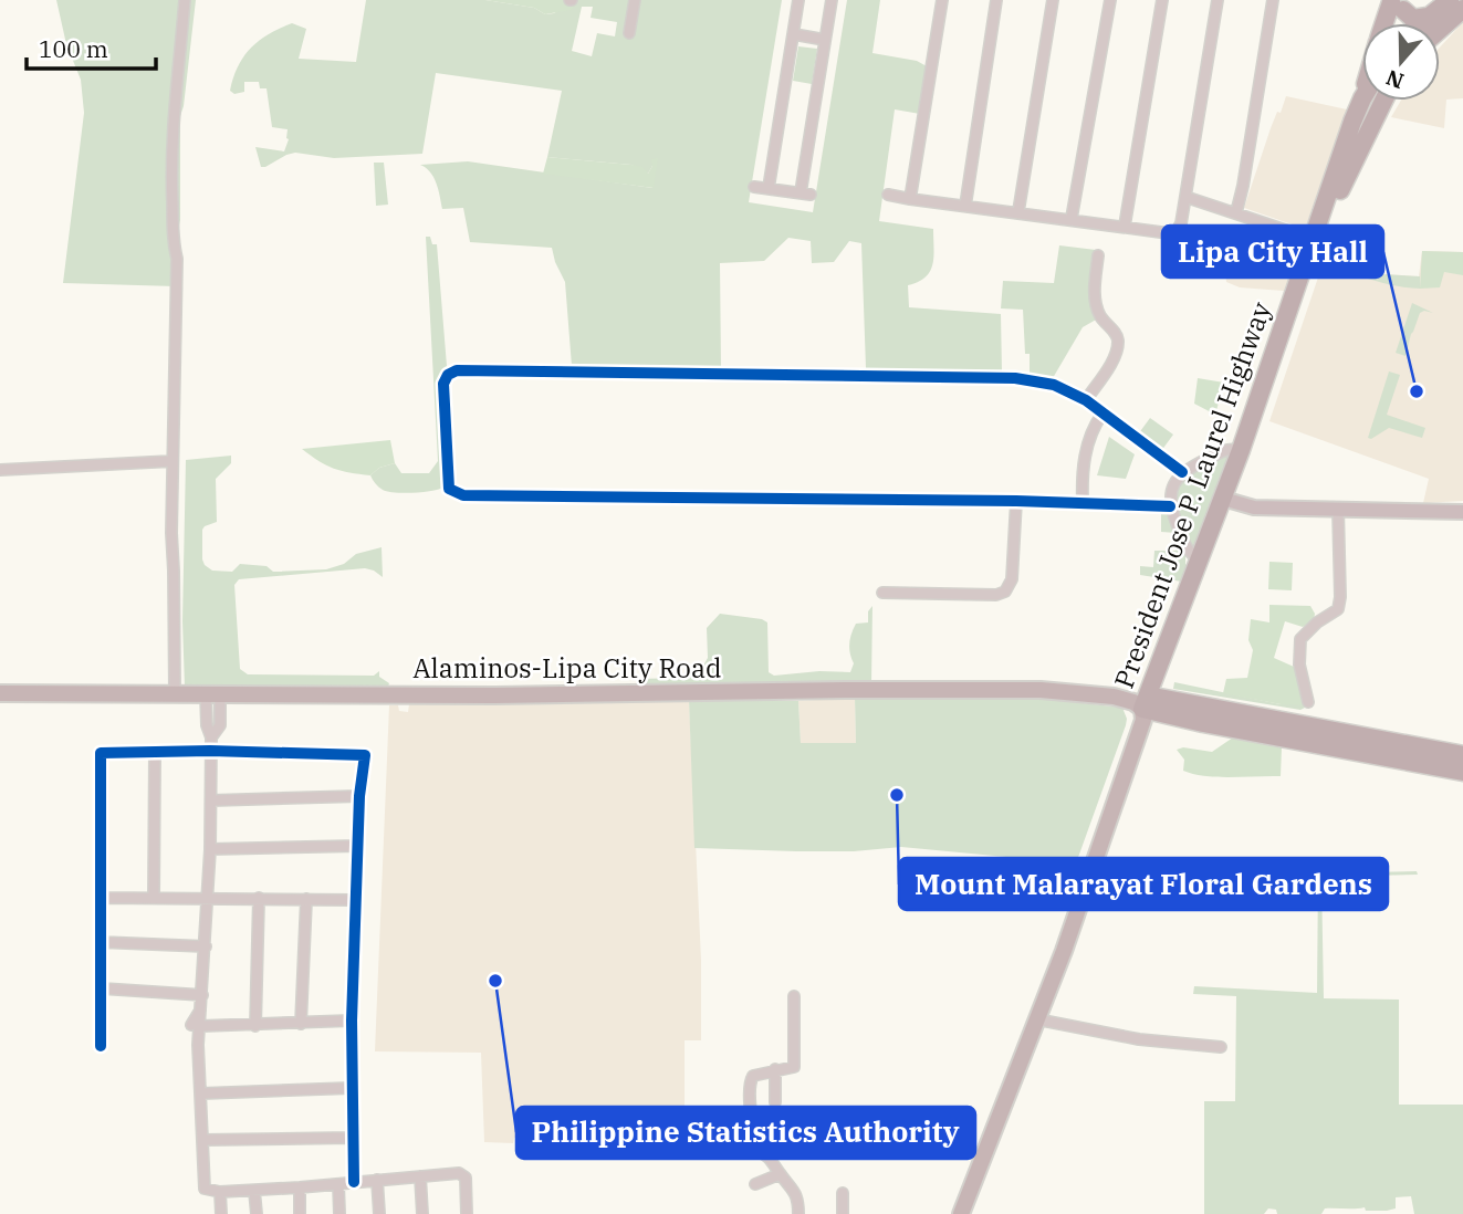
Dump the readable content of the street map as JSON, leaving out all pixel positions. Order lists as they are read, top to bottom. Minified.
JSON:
{"streets":{"highway":["President Jose P. Laurel Highway"],"main road":["Alaminos-Lipa City Road"]},"crossings":[["President Jose P. Laurel Highway","Alaminos-Lipa City Road"]],"places":["Lipa City Hall","Mount Malarayat Floral Gardens","Philippine Statistics Authority"],"scale_bar":"100 m","north":"bottom"}
